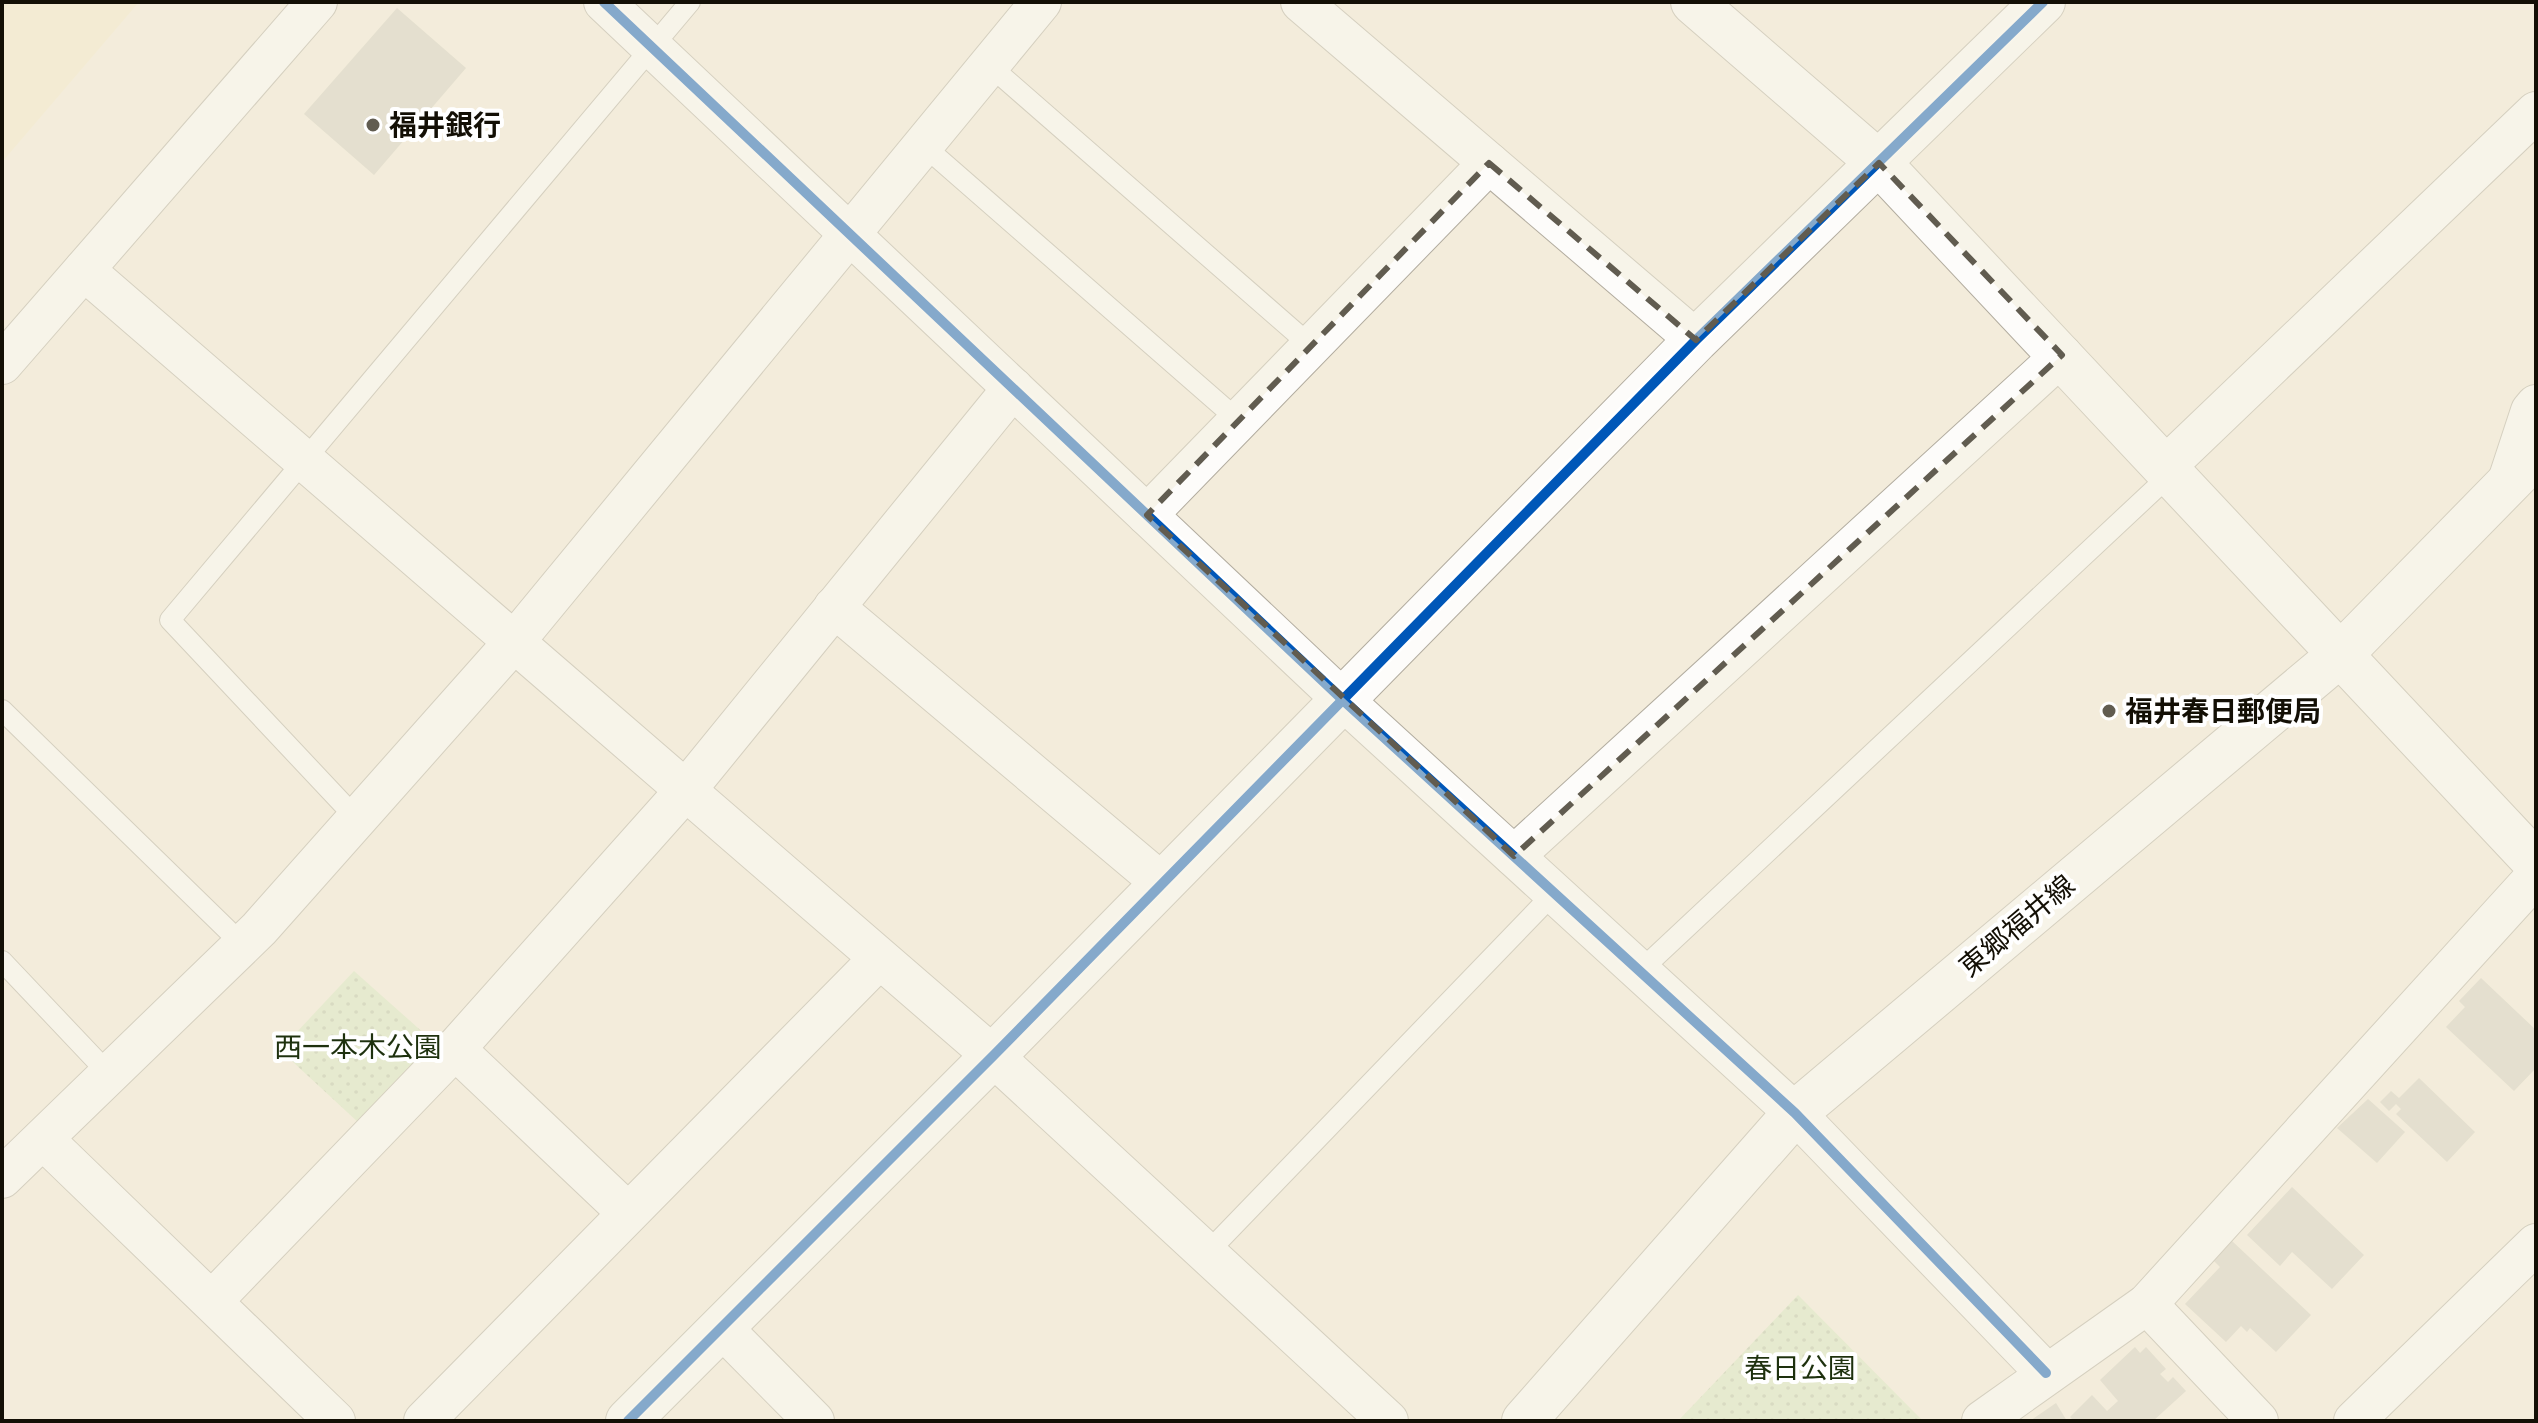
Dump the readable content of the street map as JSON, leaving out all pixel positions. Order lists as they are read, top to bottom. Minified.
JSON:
{"streets":{"street":["東郷福井線"]},"parks":["西一本木公園","春日公園"],"places":["福井銀行","福井春日郵便局"]}
